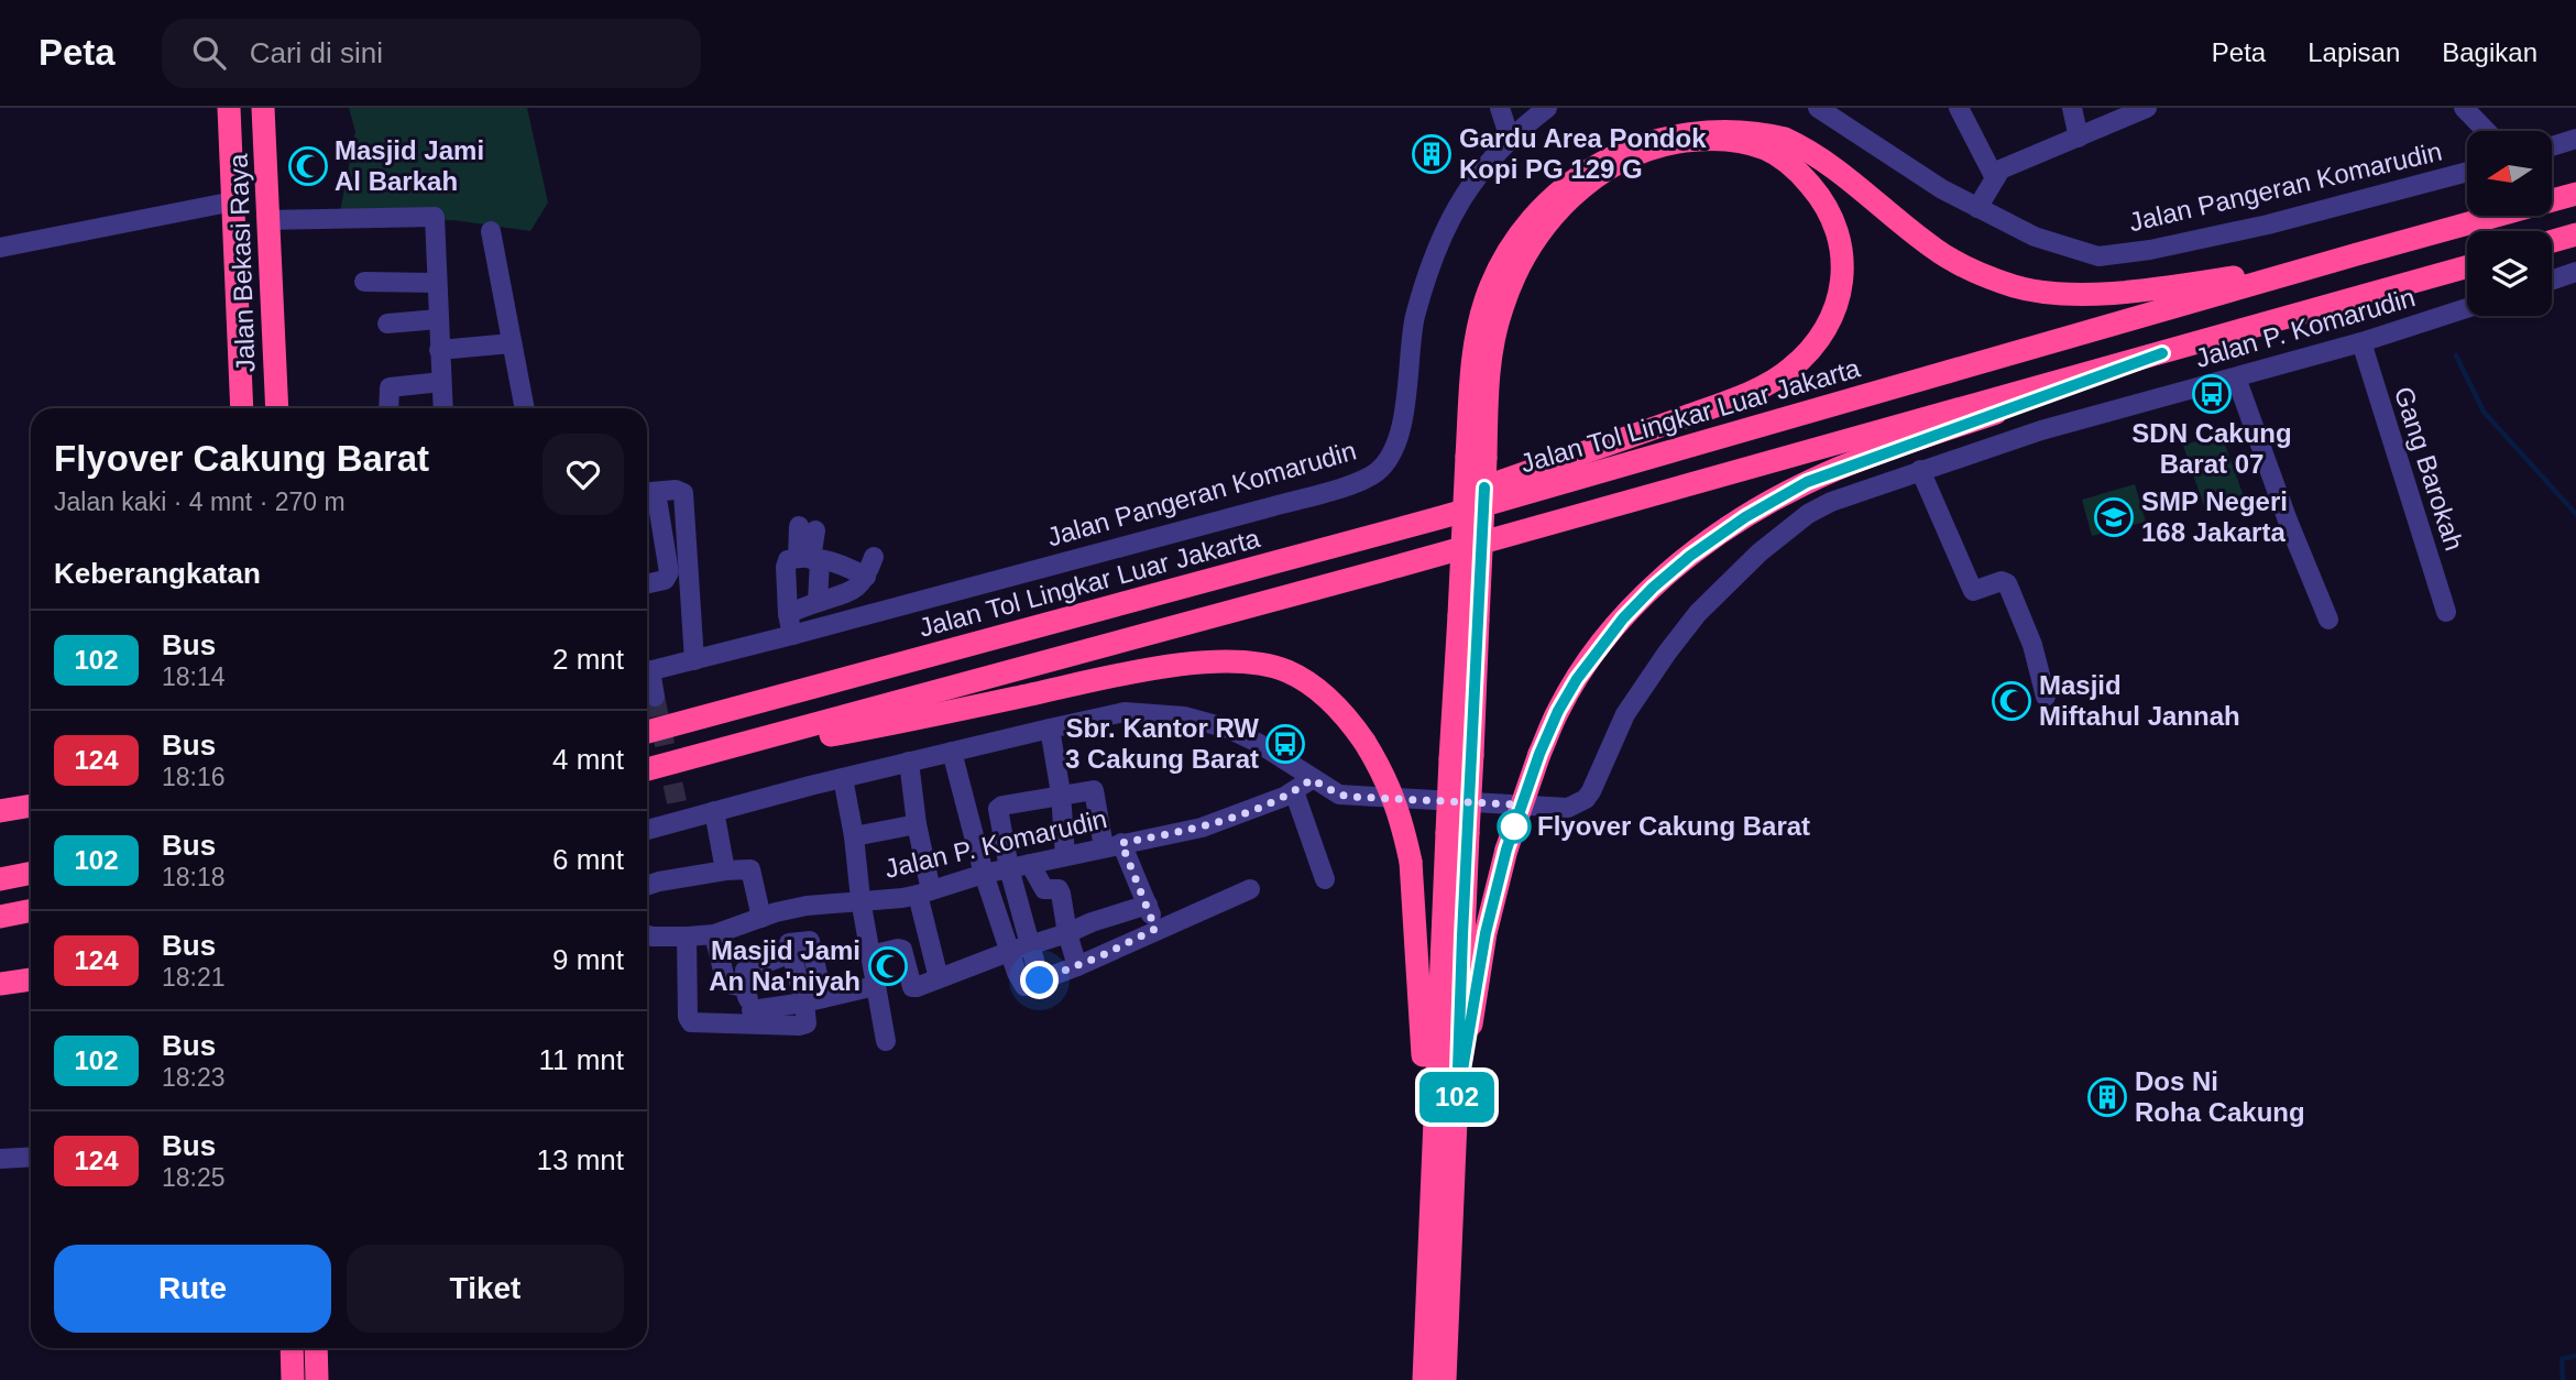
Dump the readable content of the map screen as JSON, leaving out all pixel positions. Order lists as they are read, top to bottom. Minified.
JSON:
{"streets":{"highway":["Jalan Bekasi Raya","Jalan Tol Lingkar Luar Jakarta"],"street":["Jalan Pangeran Komarudin","Jalan P. Komarudin","Gang Barokah"]},"crossings":[["Jalan P. Komarudin","Gang Barokah"]],"places":{"building":["Gardu Area Pondok Kopi PG 129 G","Dos Ni Roha Cakung"],"mosque":["Masjid Jami Al Barkah","Masjid Miftahul Jannah","Masjid Jami An Na'niyah"],"bus stop":["SDN Cakung Barat 07","Sbr. Kantor RW 3 Cakung Barat"],"school or university":["SMP Negeri 168 Jakarta"],"other":["Flyover Cakung Barat"]},"lines":["bus line 102"],"north":"left","page":{"header":"Peta","search":"Cari di sini","nav":["Peta","Lapisan","Bagikan"],"on_map":"102","heading":[["Flyover Cakung Barat","Jalan kaki · 4 mnt · 270 m"],"Keberangkatan"],"list":[{"mark":"102","name":"Bus","note":"18:14","value":"2 mnt"},{"mark":"124","name":"Bus","note":"18:16","value":"4 mnt"},{"mark":"102","name":"Bus","note":"18:18","value":"6 mnt"},{"mark":"124","name":"Bus","note":"18:21","value":"9 mnt"},{"mark":"102","name":"Bus","note":"18:23","value":"11 mnt"},{"mark":"124","name":"Bus","note":"18:25","value":"13 mnt"}],"buttons":["Rute","Tiket"]}}
